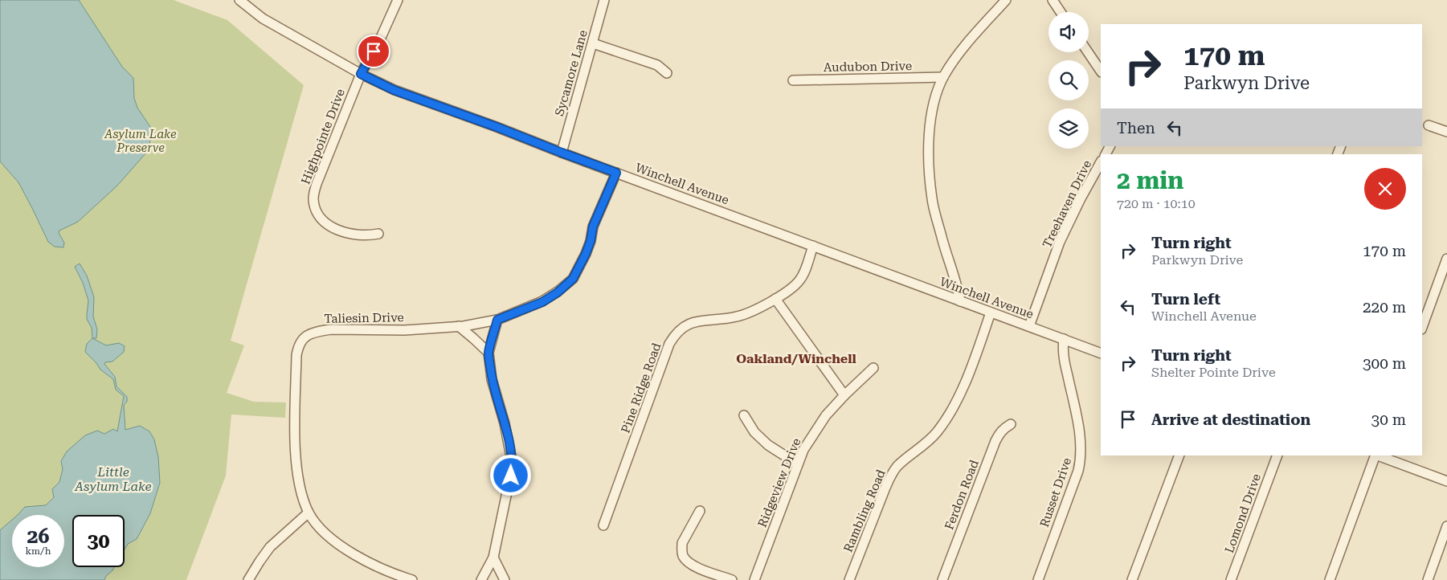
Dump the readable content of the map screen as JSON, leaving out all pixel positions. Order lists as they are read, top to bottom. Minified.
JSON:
{"streets":{"street":["Audubon Drive","Sycamore Lane","Highpointe Drive","Winchell Avenue","Treehaven Drive","Taliesin Drive","Pine Ridge Road","Ridgeview Drive","Russet Drive","Ferdon Road","Rambling Road","Lomond Drive"]},"crossings":[["Sycamore Lane","Winchell Avenue"],["Highpointe Drive","Winchell Avenue"],["Winchell Avenue","Treehaven Drive"],["Winchell Avenue","Taliesin Drive"],["Winchell Avenue","Pine Ridge Road"],["Winchell Avenue","Russet Drive"],["Winchell Avenue","Rambling Road"]],"districts":["Oakland/Winchell"],"water":["Little Asylum Lake"],"parks":["Asylum Lake Preserve"],"page":{"turn":["170 m","Parkwyn Drive"],"then":"Then","heading":["2 min","720 m · 10:10"],"list":[{"name":"Turn right","note":"Parkwyn Drive","value":"170 m"},{"name":"Turn left","note":"Winchell Avenue","value":"220 m"},{"name":"Turn right","note":"Shelter Pointe Drive","value":"300 m"},{"name":"Arrive at destination","value":"30 m"}],"speed":"26 km/h","limit":"30"}}
